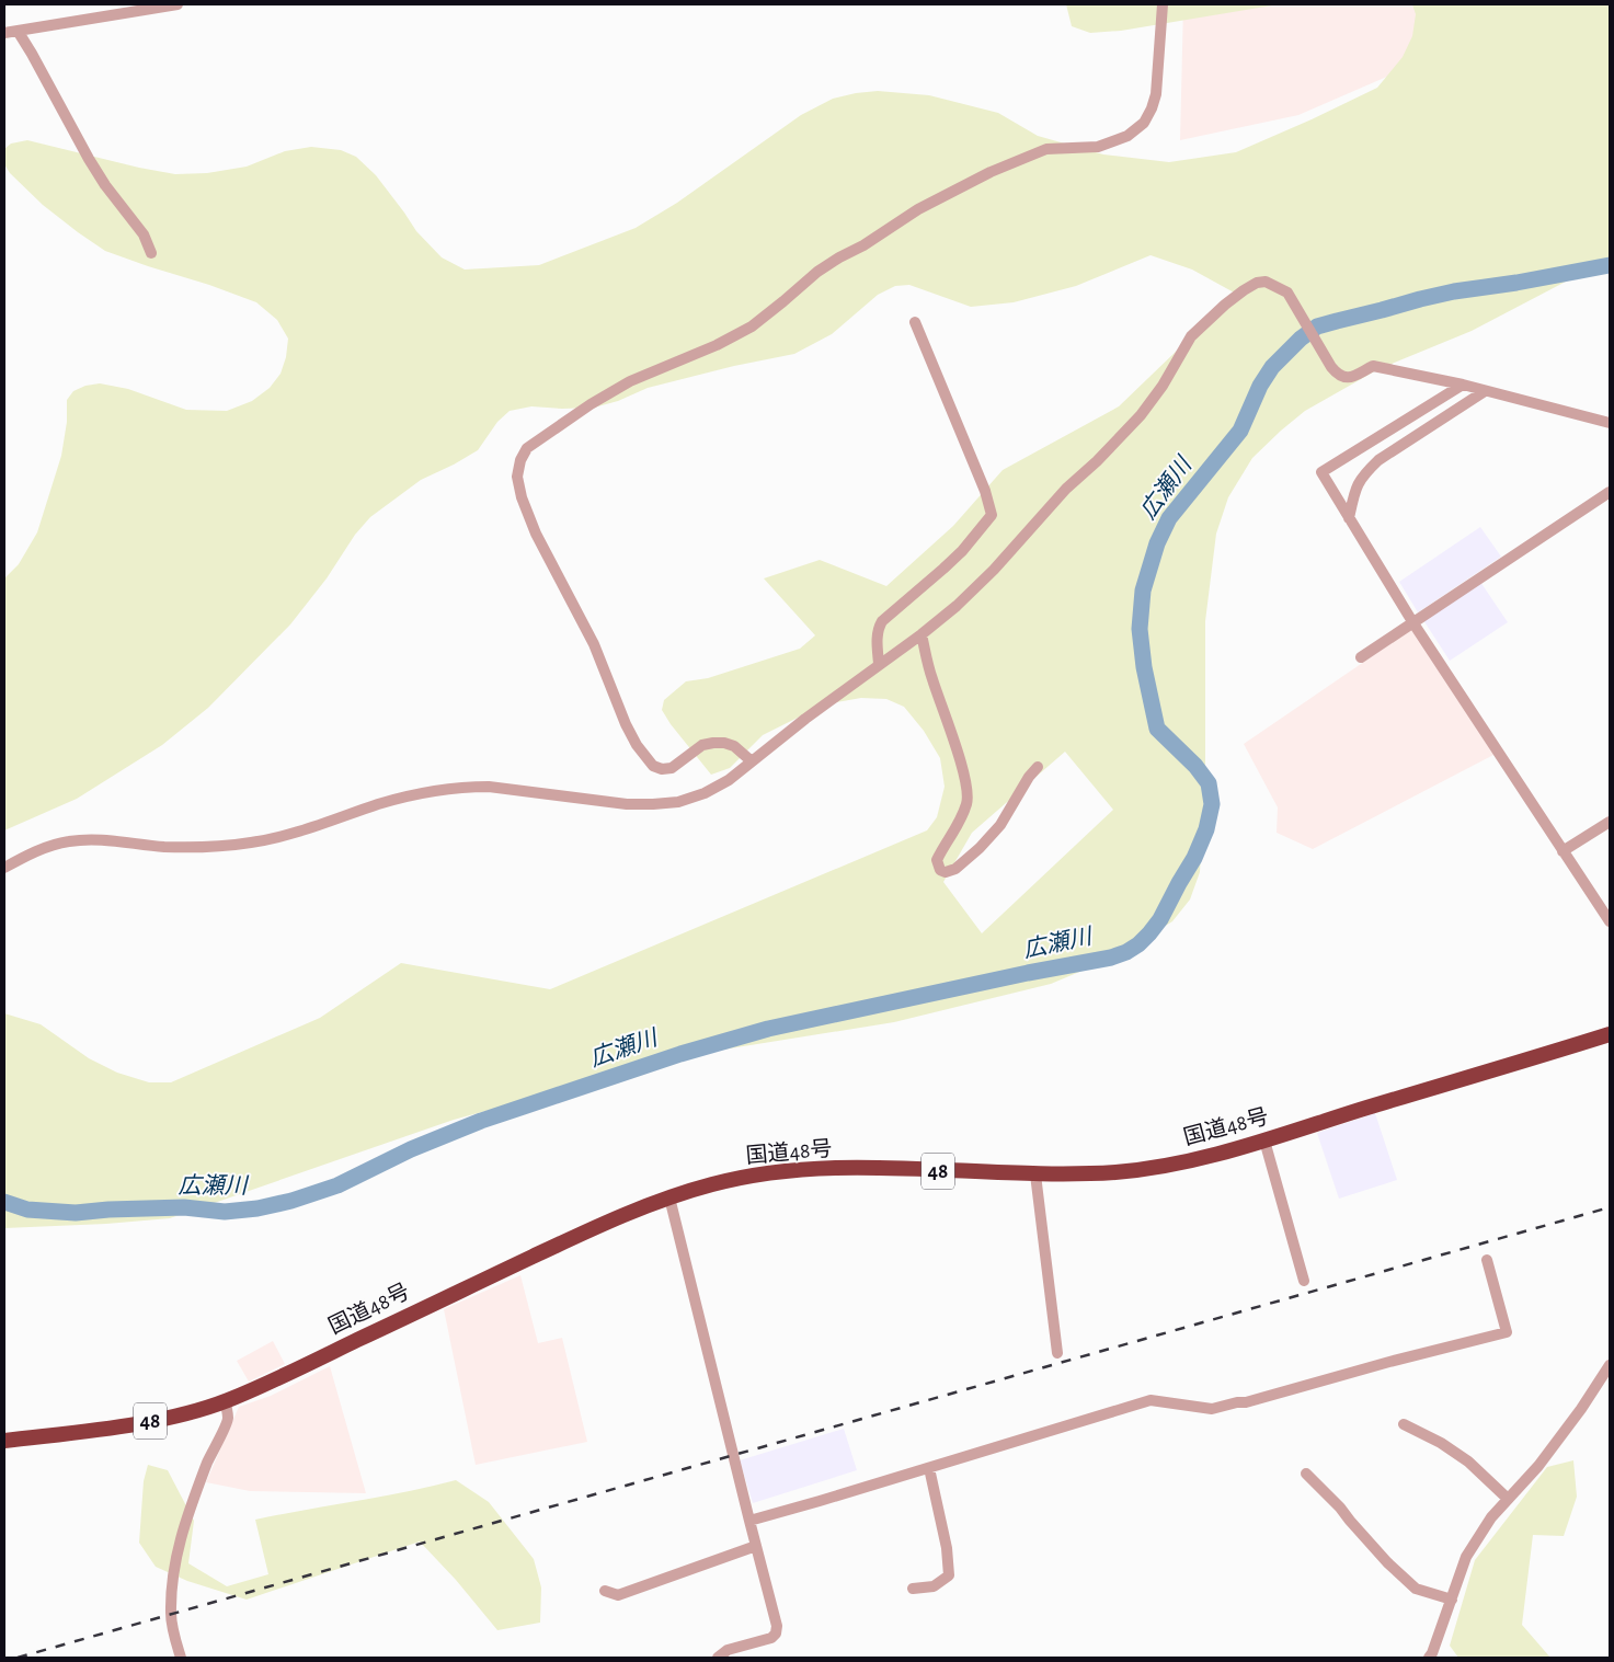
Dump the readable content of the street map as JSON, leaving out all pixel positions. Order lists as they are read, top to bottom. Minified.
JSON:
{"streets":{"highway":["国道48号","48"]},"water":["広瀬川"]}
